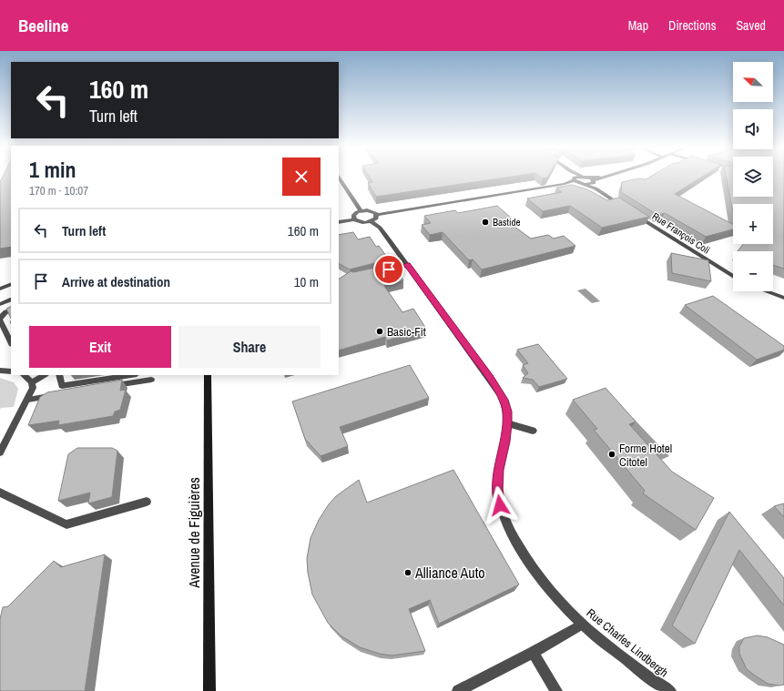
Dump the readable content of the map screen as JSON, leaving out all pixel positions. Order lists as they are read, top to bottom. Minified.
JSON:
{"streets":{"main road":["Avenue de Figuières"],"street":["Rue François Coli","Rue Charles Lindbergh"]},"places":["Bastide","Basic-Fit","Forme Hotel Citotel","Alliance Auto"],"north":"top left","page":{"header":"Beeline","nav":["Map","Directions","Saved"],"map_buttons":["+","−"],"turn":["160 m","Turn left"],"heading":["1 min","170 m · 10:07"],"list":[{"name":"Turn left","value":"160 m"},{"name":"Arrive at destination","value":"10 m"}],"buttons":["Exit","Share"]}}
